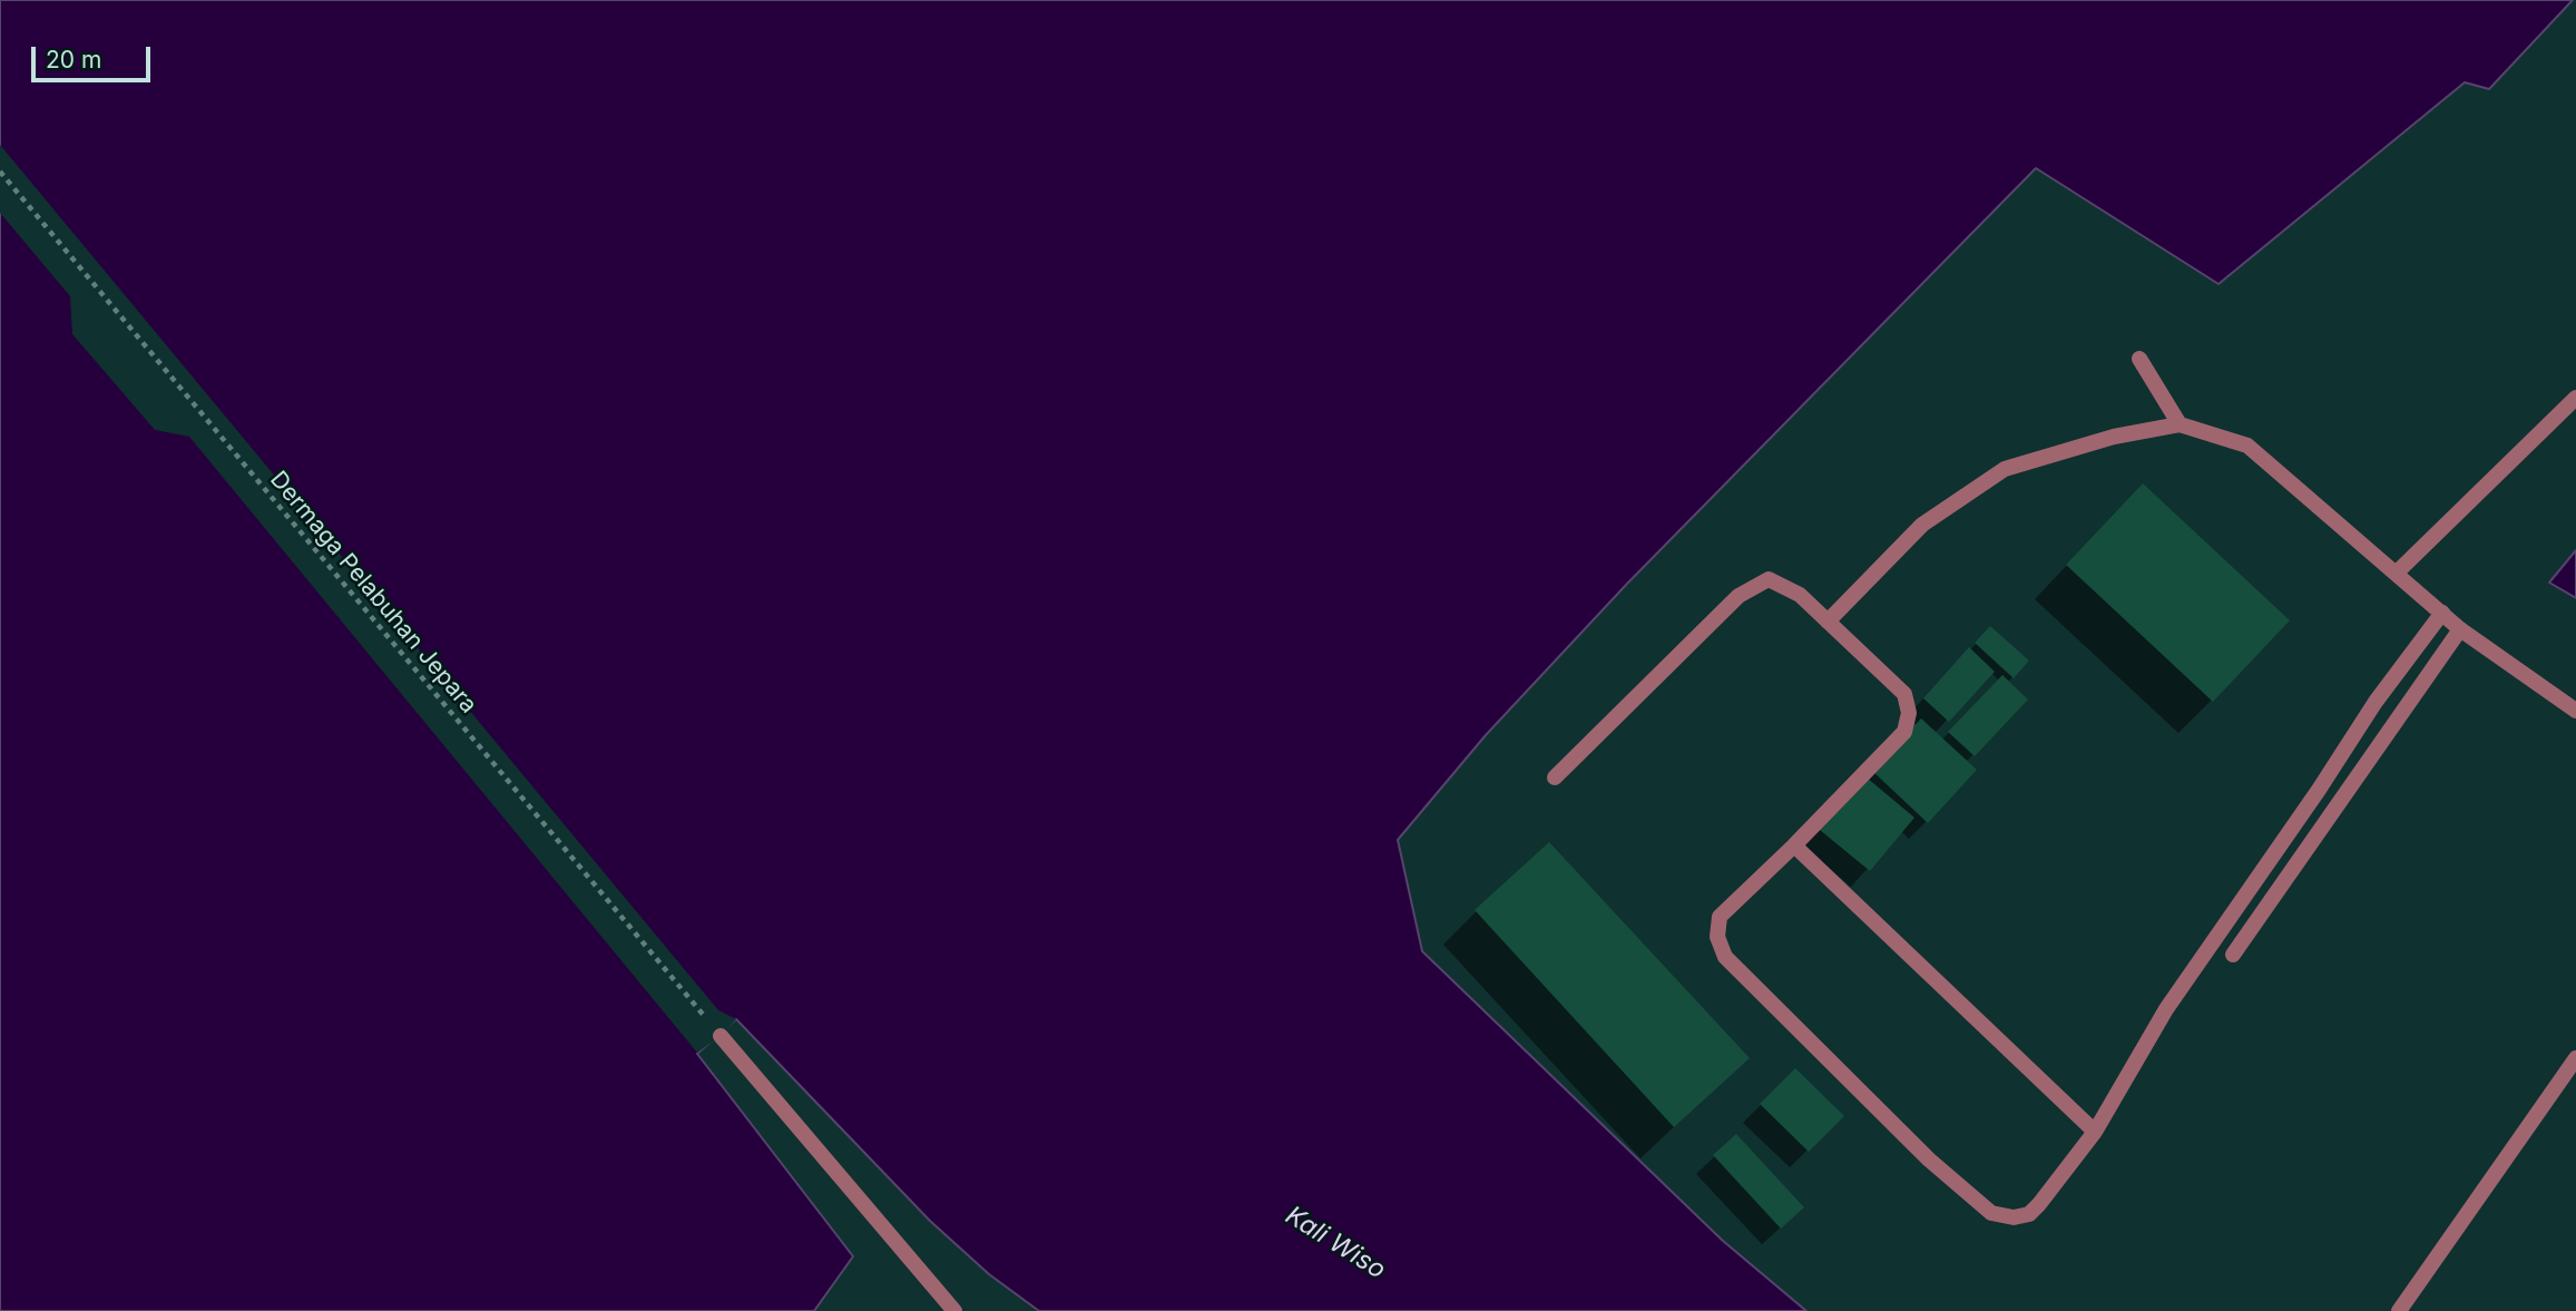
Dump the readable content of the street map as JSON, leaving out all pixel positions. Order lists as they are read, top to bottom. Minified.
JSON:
{"streets":{"path":["Dermaga Pelabuhan Jepara"]},"water":["Kali Wiso"],"scale_bar":"20 m"}
